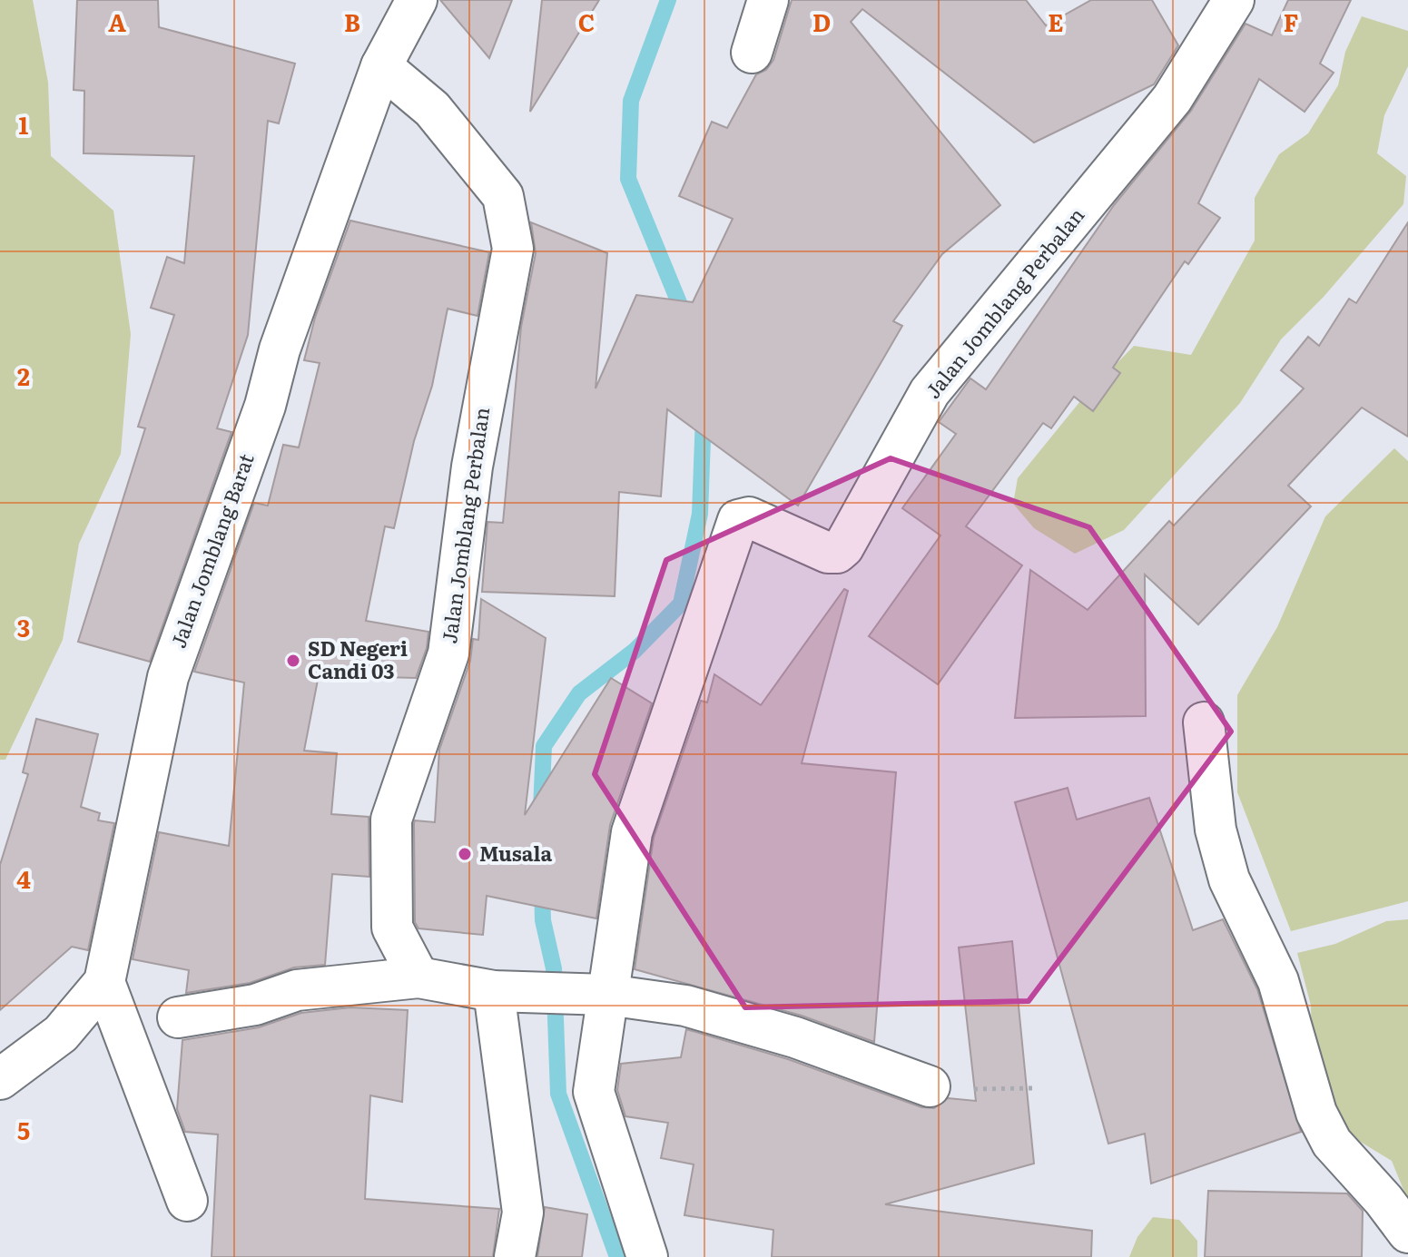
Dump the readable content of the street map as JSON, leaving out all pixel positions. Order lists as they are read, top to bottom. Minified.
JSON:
{"streets":{"street":["Jalan Jomblang Perbalan","Jalan Jomblang Barat"]},"crossings":[["Jalan Jomblang Perbalan","Jalan Jomblang Barat"]],"places":["SD Negeri Candi 03","Musala"],"grid":{"columns":["A","B","C","D","E","F"],"rows":["1","2","3","4","5"]}}
